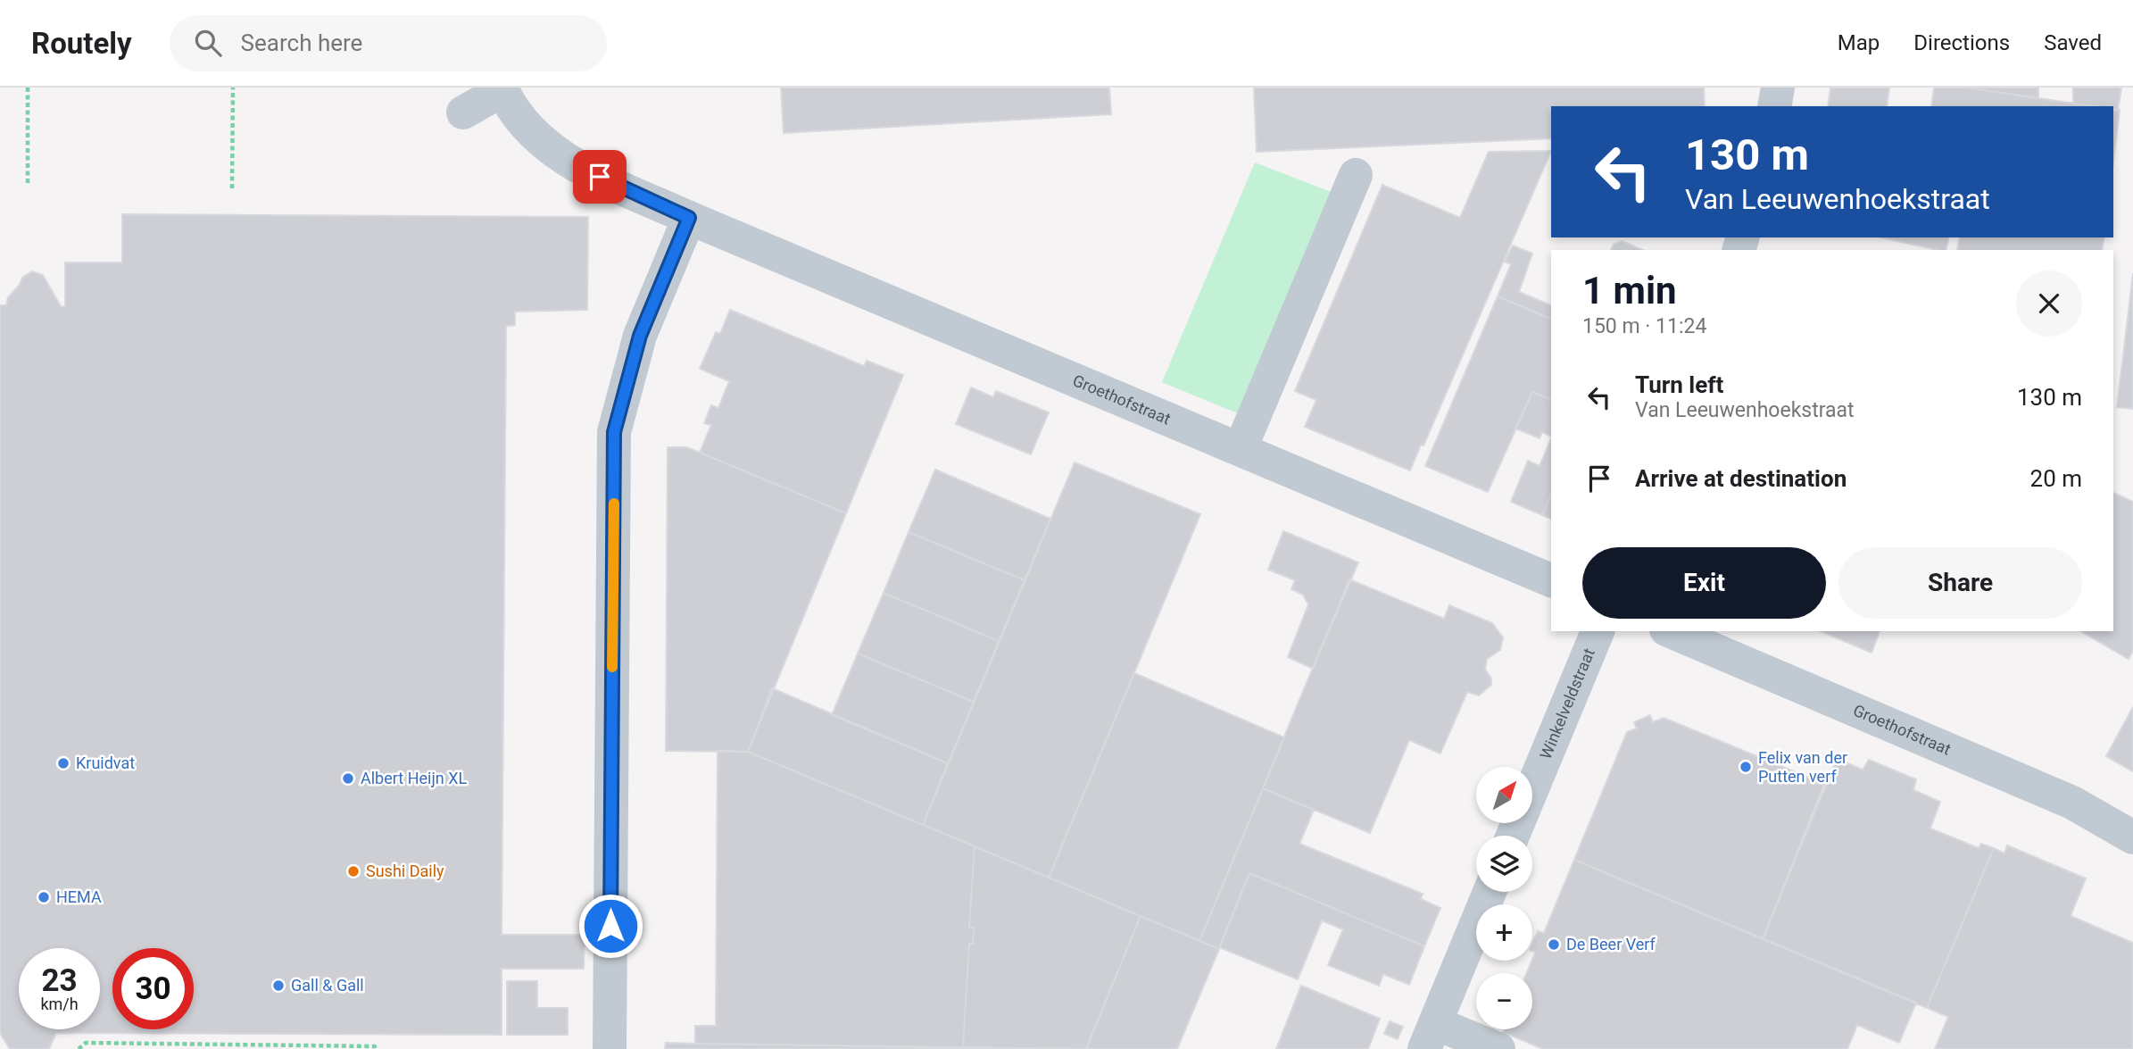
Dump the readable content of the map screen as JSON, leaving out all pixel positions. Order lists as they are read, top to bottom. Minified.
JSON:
{"streets":{"street":["Groethofstraat","Winkelveldstraat"]},"places":["Kruidvat","Felix van der Putten verf","Albert Heijn XL","Sushi Daily","HEMA","De Beer Verf","Gall & Gall"],"north":"top right","page":{"header":"Routely","search":"Search here","nav":["Map","Directions","Saved"],"turn":["130 m","Van Leeuwenhoekstraat"],"heading":["1 min","150 m · 11:24"],"list":[{"name":"Turn left","note":"Van Leeuwenhoekstraat","value":"130 m"},{"name":"Arrive at destination","value":"20 m"}],"buttons":["Exit","Share"],"map_buttons":["+","−"],"speed":"23 km/h","limit":"30"}}
